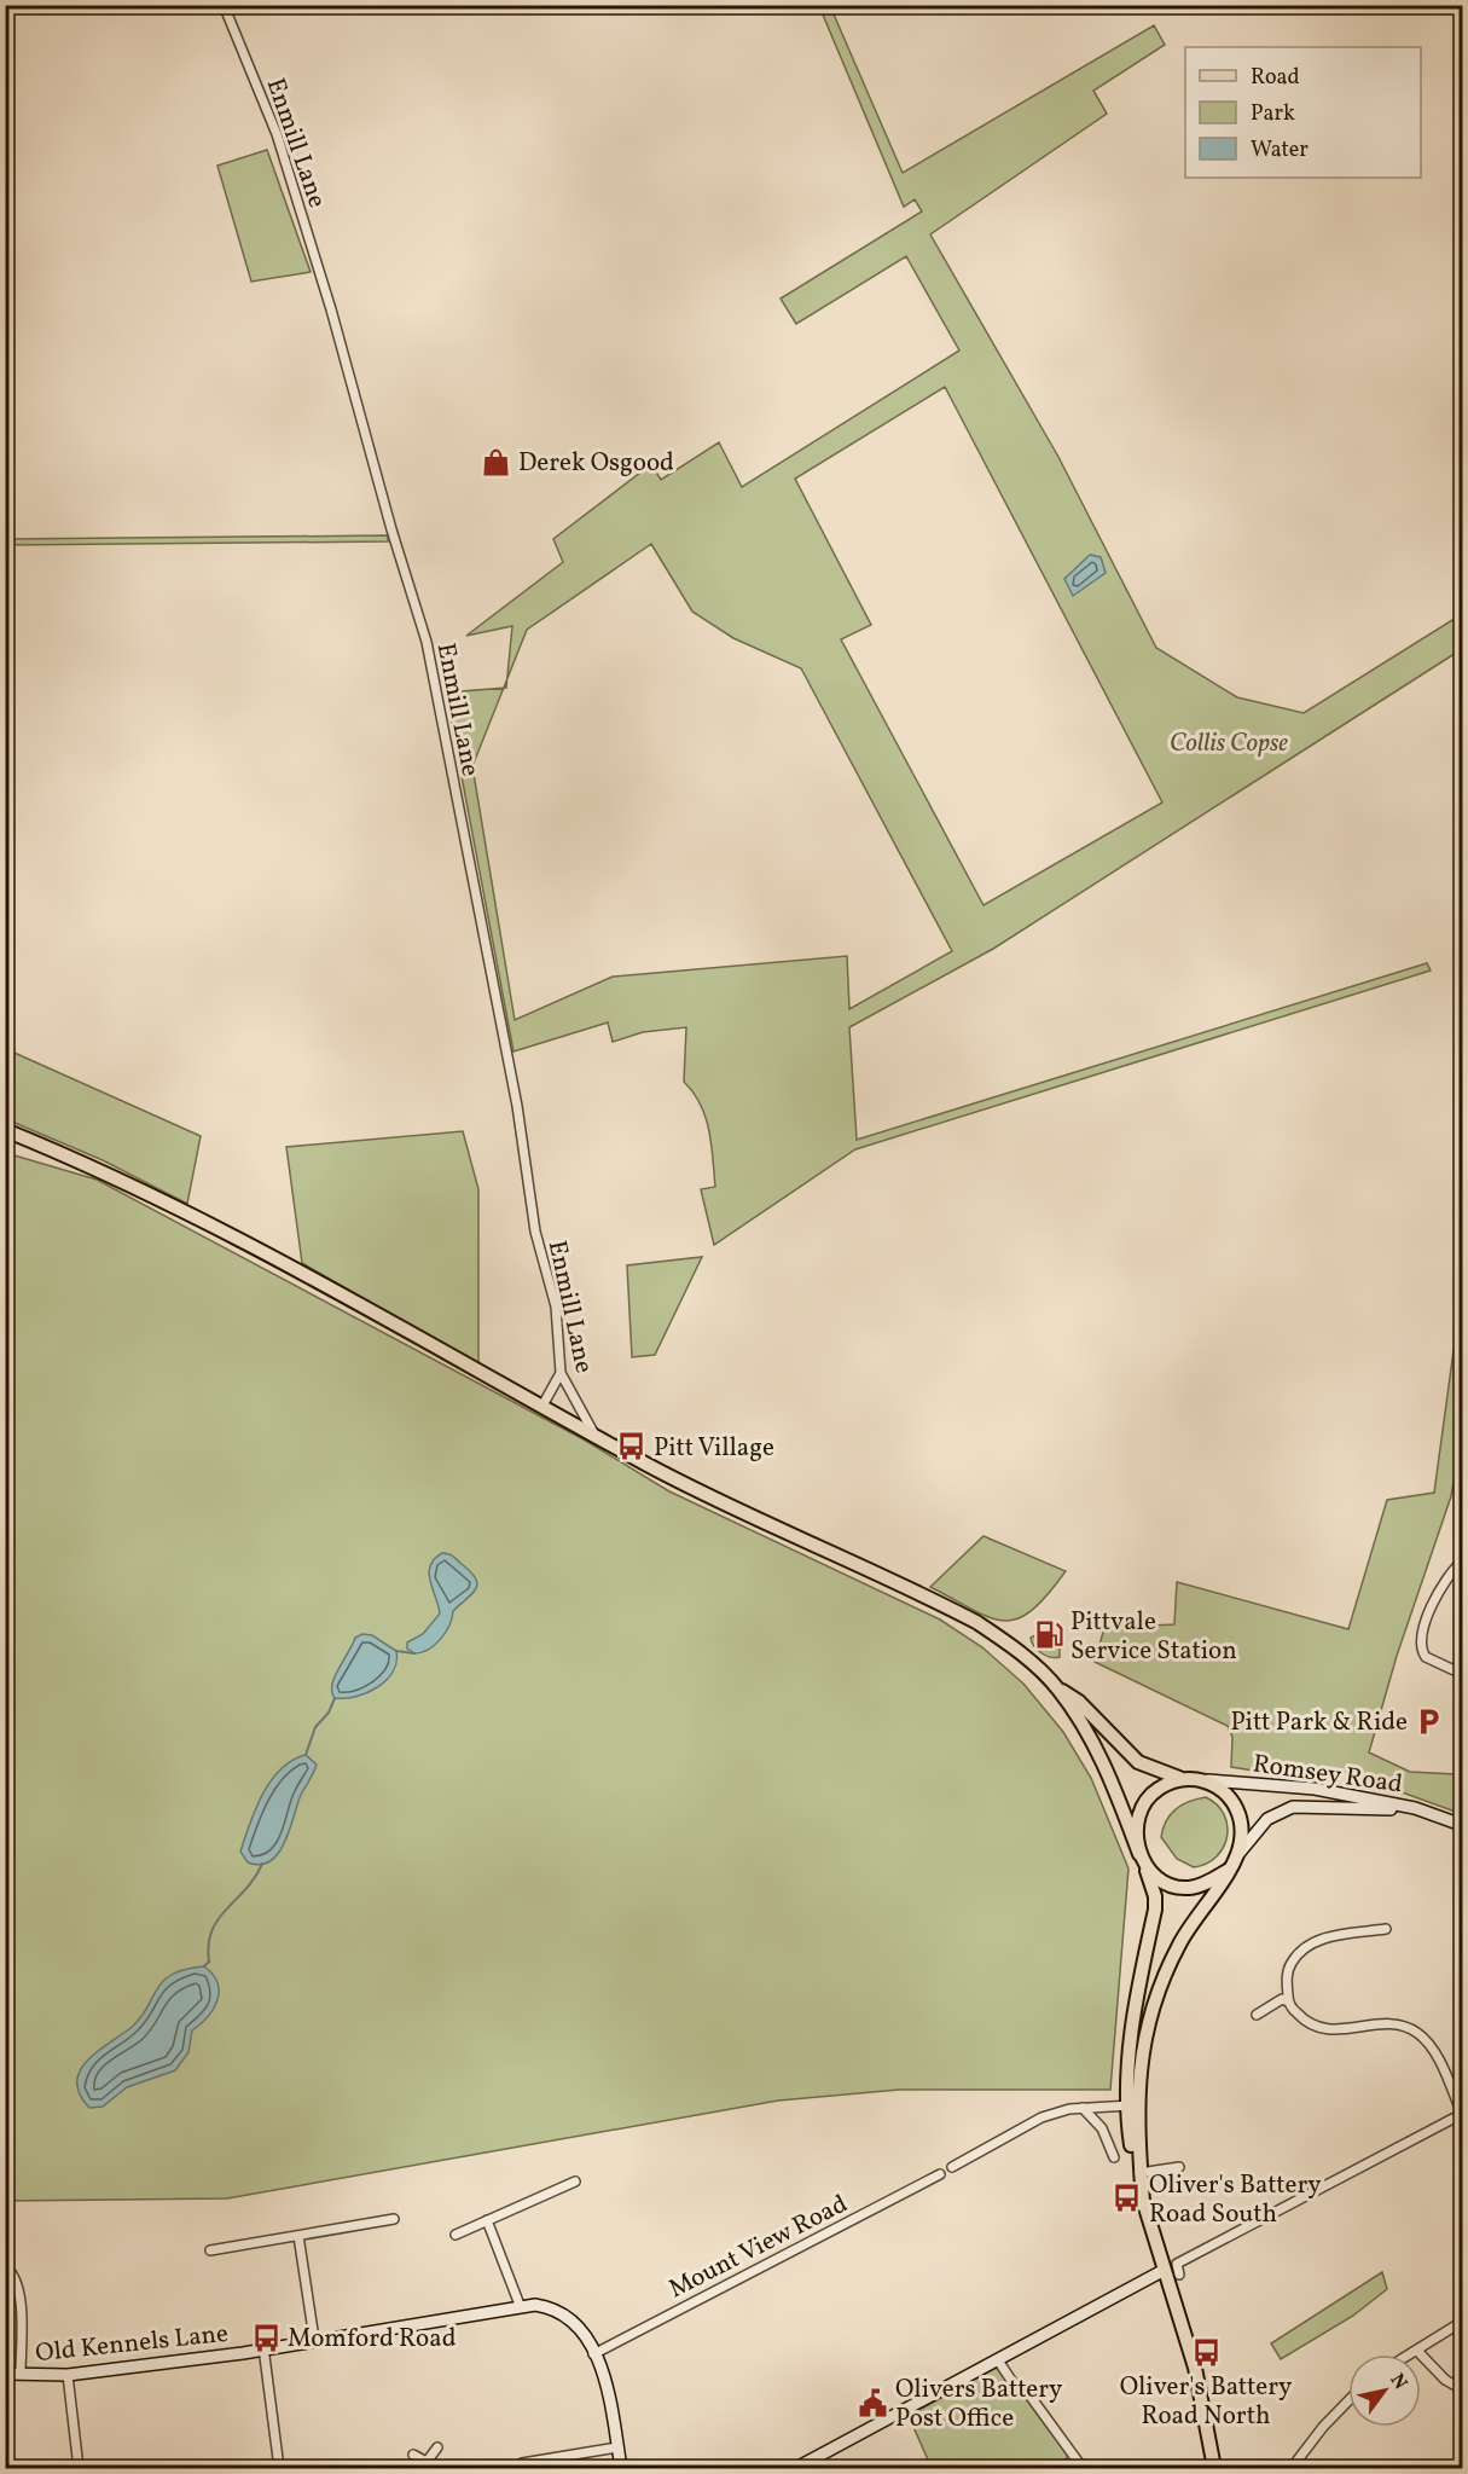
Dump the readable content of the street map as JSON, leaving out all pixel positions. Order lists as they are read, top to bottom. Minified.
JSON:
{"streets":{"street":["Enmill Lane","Romsey Road","Mount View Road","Old Kennels Lane"]},"crossings":[["Mount View Road","Old Kennels Lane"]],"parks":["Collis Copse"],"places":{"shop":["Derek Osgood"],"bus stop":["Pitt Village","Oliver's Battery Road South","Momford Road","Oliver's Battery Road North"],"fuel station":["Pittvale Service Station"],"parking":["Pitt Park & Ride"],"public building":["Olivers Battery Post Office"]},"legend":["Road","Park","Water"],"north":"top right"}
